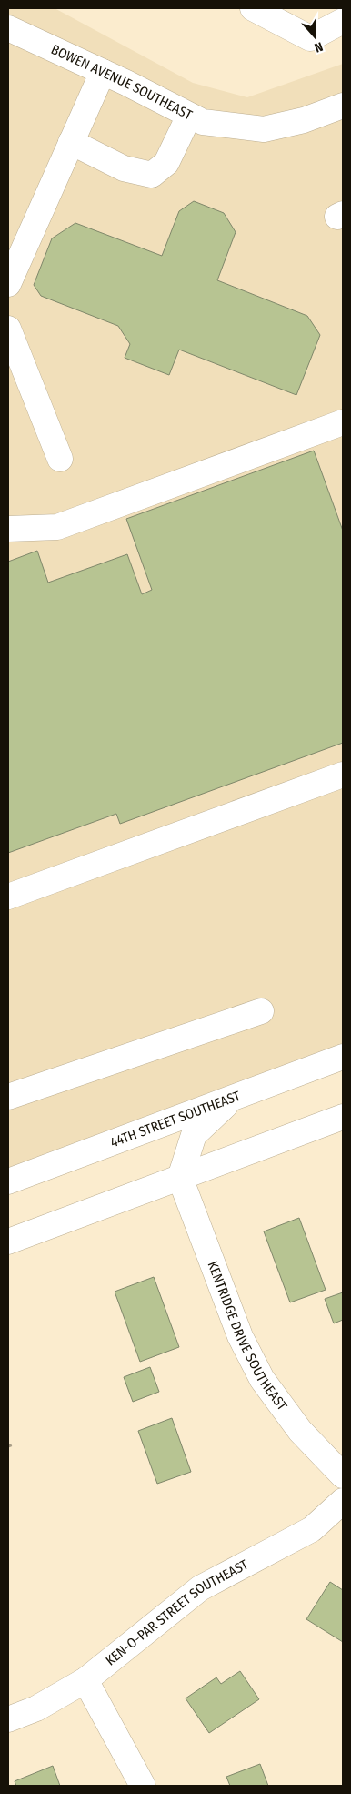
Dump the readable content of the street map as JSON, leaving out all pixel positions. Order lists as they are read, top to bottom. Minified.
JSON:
{"streets":{"street":["BOWEN AVENUE SOUTHEAST","44TH STREET SOUTHEAST","KENTRIDGE DRIVE SOUTHEAST","KEN-O-PAR STREET SOUTHEAST"]},"north":"bottom"}
